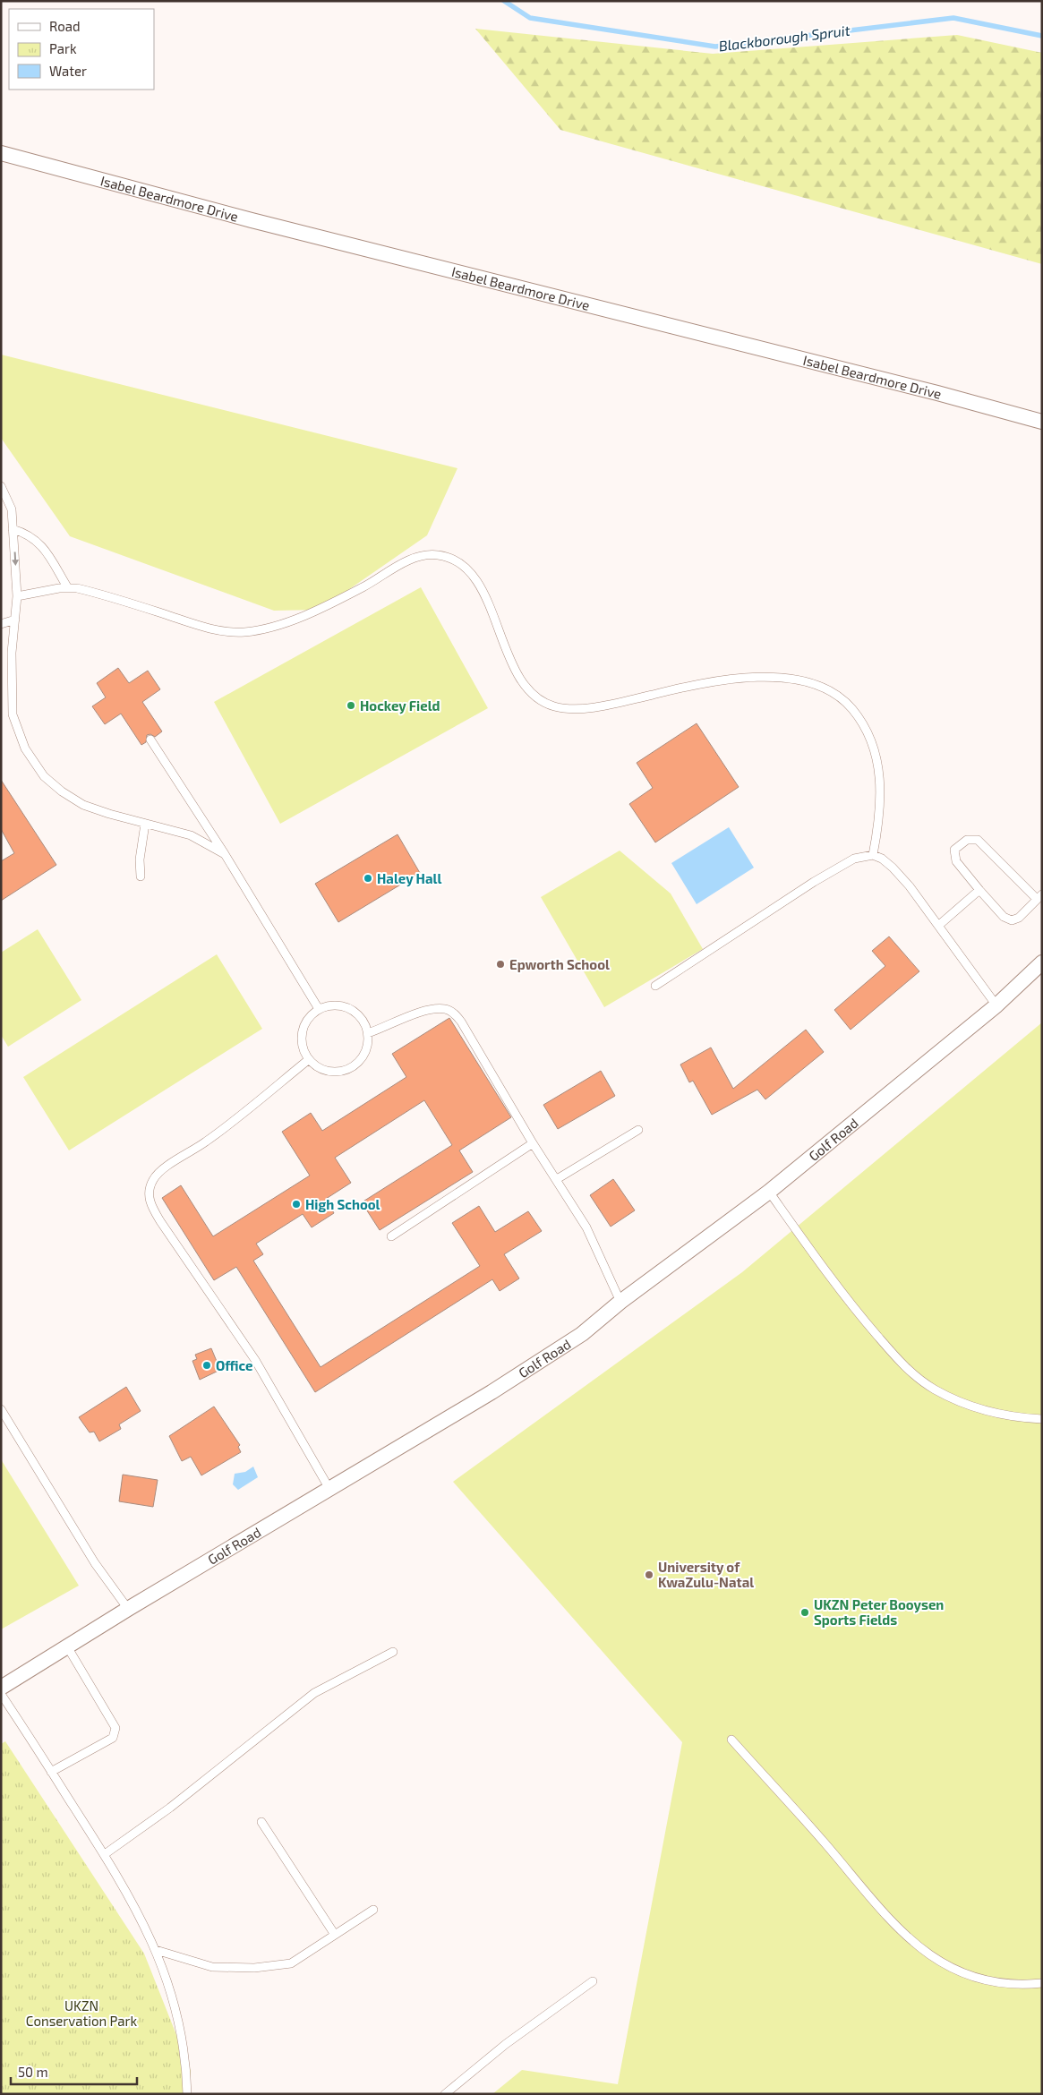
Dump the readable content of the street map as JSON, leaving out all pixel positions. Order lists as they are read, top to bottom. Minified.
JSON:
{"streets":{"street":["Isabel Beardmore Drive","Golf Road"]},"water":["Blackborough Spruit"],"parks":["UKZN Conservation Park"],"places":["Hockey Field","Haley Hall","Epworth School","High School","Office","University of KwaZulu-Natal","UKZN Peter Booysen Sports Fields"],"legend":["Road","Park","Water"],"scale_bar":"50 m"}
